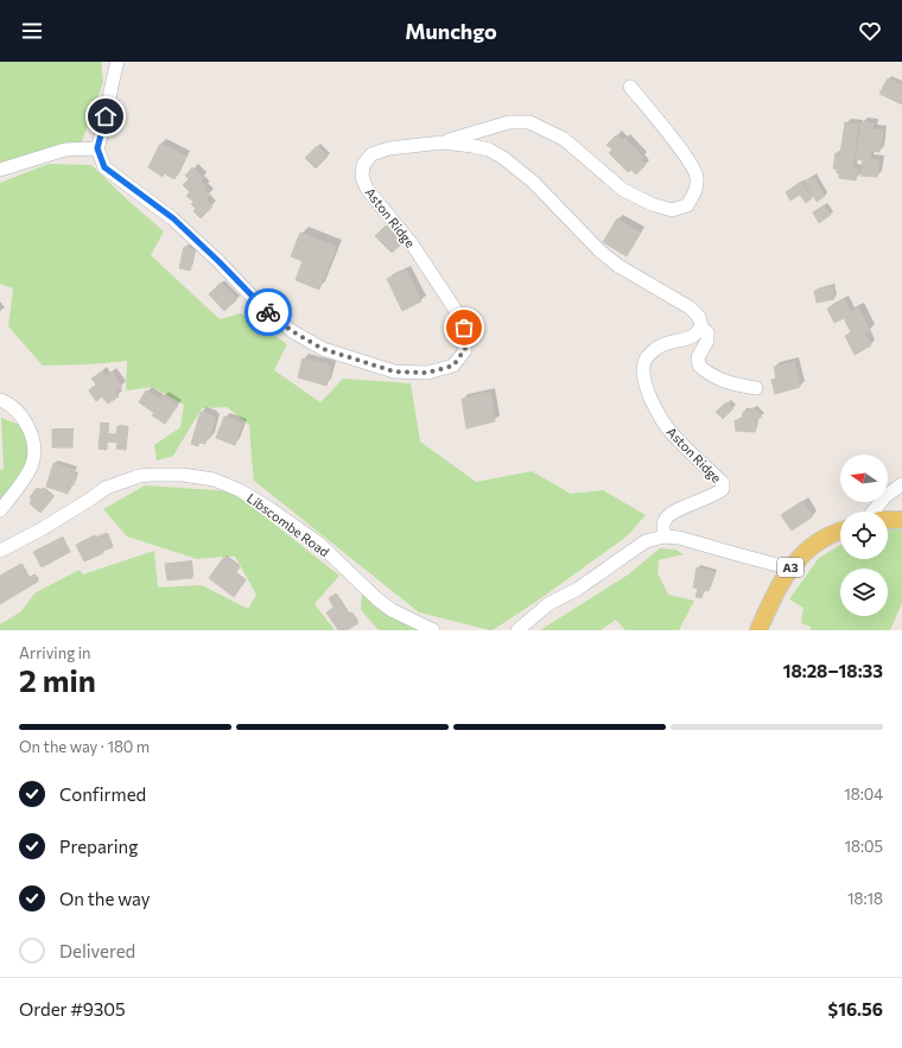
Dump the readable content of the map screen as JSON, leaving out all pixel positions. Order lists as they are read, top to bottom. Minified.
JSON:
{"streets":{"main road":["A3"],"street":["Aston Ridge","Libscombe Road"]},"north":"left","page":{"header":"Munchgo","heading":["2 min","Arriving in","18:28–18:33"],"panel":["Order #9305","$16.56"],"bar":"On the way · 180 m","list":[["Confirmed","18:04"],["Preparing","18:05"],["On the way","18:18"],"Delivered"]}}
